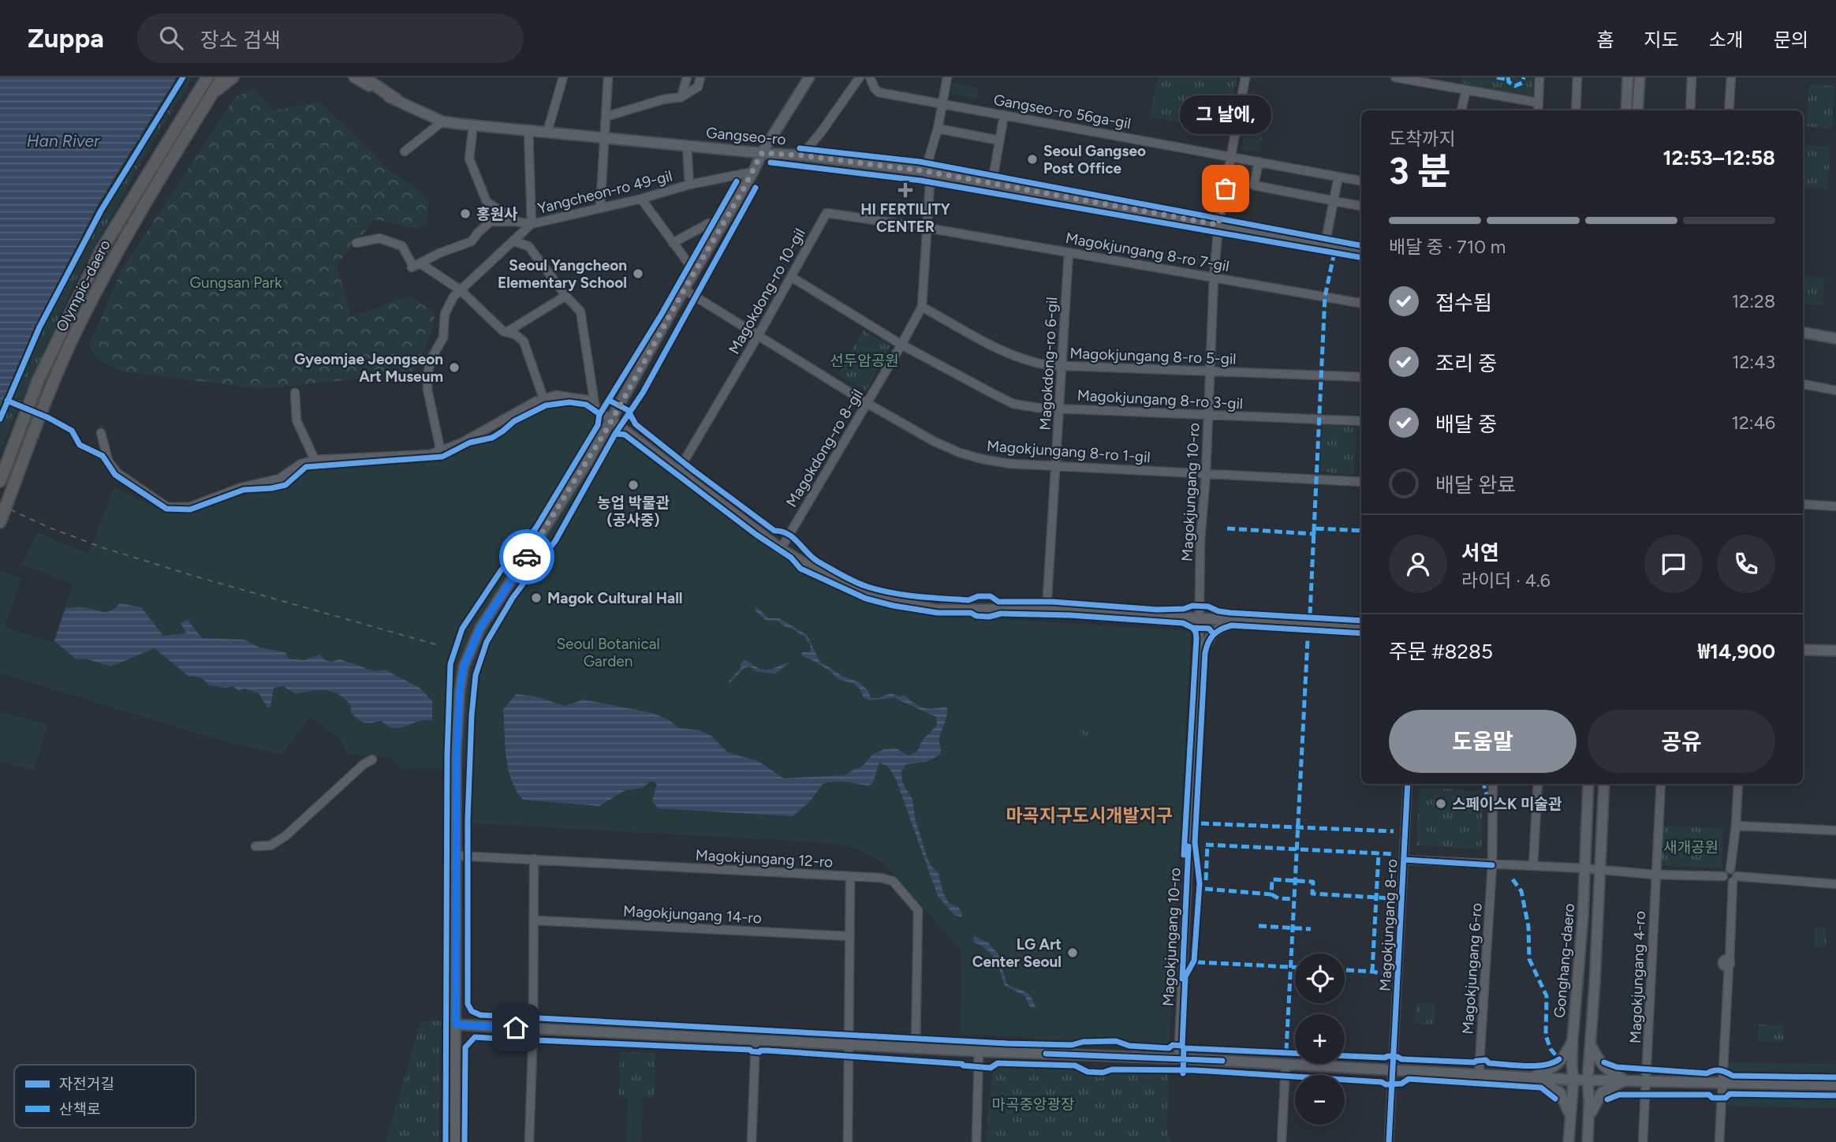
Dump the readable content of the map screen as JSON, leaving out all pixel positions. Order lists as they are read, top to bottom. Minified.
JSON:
{"streets":{"highway":["Olympic-daero"],"main road":["Gangseo-ro","Gonghang-daero"],"street":["Gangseo-ro 56ga-gil","Yangcheon-ro 49-gil","Magokjungang 8-ro 7-gil","Magokdong-ro 10-gil","Magokjungang 8-ro 5-gil","Magokdong-ro 6-gil","Magokjungang 8-ro 3-gil","Magokdong-ro 8-gil","Magokjungang 8-ro 1-gil","Magokjungang 10-ro","Magokjungang 12-ro","Magokjungang 14-ro","Magokjungang 8-ro","Magokjungang 6-ro","Magokjungang 4-ro"]},"crossings":[["Gangseo-ro 56ga-gil","Magokjungang 10-ro"],["Gangseo-ro","Yangcheon-ro 49-gil"],["Gangseo-ro","Magokdong-ro 8-gil"],["Gangseo-ro","Magokjungang 10-ro"],["Magokjungang 8-ro 7-gil","Magokdong-ro 10-gil"],["Magokjungang 8-ro 7-gil","Magokdong-ro 6-gil"],["Magokjungang 8-ro 7-gil","Magokdong-ro 8-gil"],["Magokjungang 8-ro 7-gil","Magokjungang 10-ro"],["Magokdong-ro 10-gil","Magokjungang 8-ro 3-gil"],["Magokdong-ro 10-gil","Magokdong-ro 8-gil"],["Magokdong-ro 10-gil","Magokjungang 8-ro 1-gil"],["Magokjungang 8-ro 5-gil","Magokdong-ro 6-gil"],["Magokjungang 8-ro 5-gil","Magokdong-ro 8-gil"],["Magokjungang 8-ro 5-gil","Magokjungang 10-ro"],["Magokdong-ro 6-gil","Magokjungang 8-ro 3-gil"],["Magokdong-ro 6-gil","Magokjungang 8-ro 1-gil"],["Magokjungang 8-ro 3-gil","Magokdong-ro 8-gil"],["Magokjungang 8-ro 3-gil","Magokjungang 10-ro"],["Magokdong-ro 8-gil","Magokjungang 8-ro 1-gil"],["Magokjungang 8-ro 1-gil","Magokjungang 10-ro"]],"districts":["마곡지구도시개발지구"],"water":["Han River"],"parks":["Gungsan Park","선두암공원","Seoul Botanical Garden","새개공원","마곡중앙광장"],"places":{"other":["Seoul Gangseo Post Office","그 날에,","홍원사","Seoul Yangcheon Elementary School","Gyeomjae Jeongseon Art Museum","농업 박물관 (공사중)","Magok Cultural Hall","스페이스K 미술관","LG Art Center Seoul"],"health":["HI FERTILITY CENTER"]},"legend":["자전거길","산책로"],"page":{"header":"Zuppa","search":"장소 검색","nav":["홈","지도","소개","문의"],"bubble":"그 날에,","heading":["3 분","도착까지","12:53–12:58"],"panel":["서연","라이더 · 4.6","주문 #8285","₩14,900"],"bar":"배달 중 · 710 m","list":[["접수됨","12:28"],["조리 중","12:43"],["배달 중","12:46"],"배달 완료"],"buttons":["도움말","공유"],"map_buttons":["+","−"]}}
